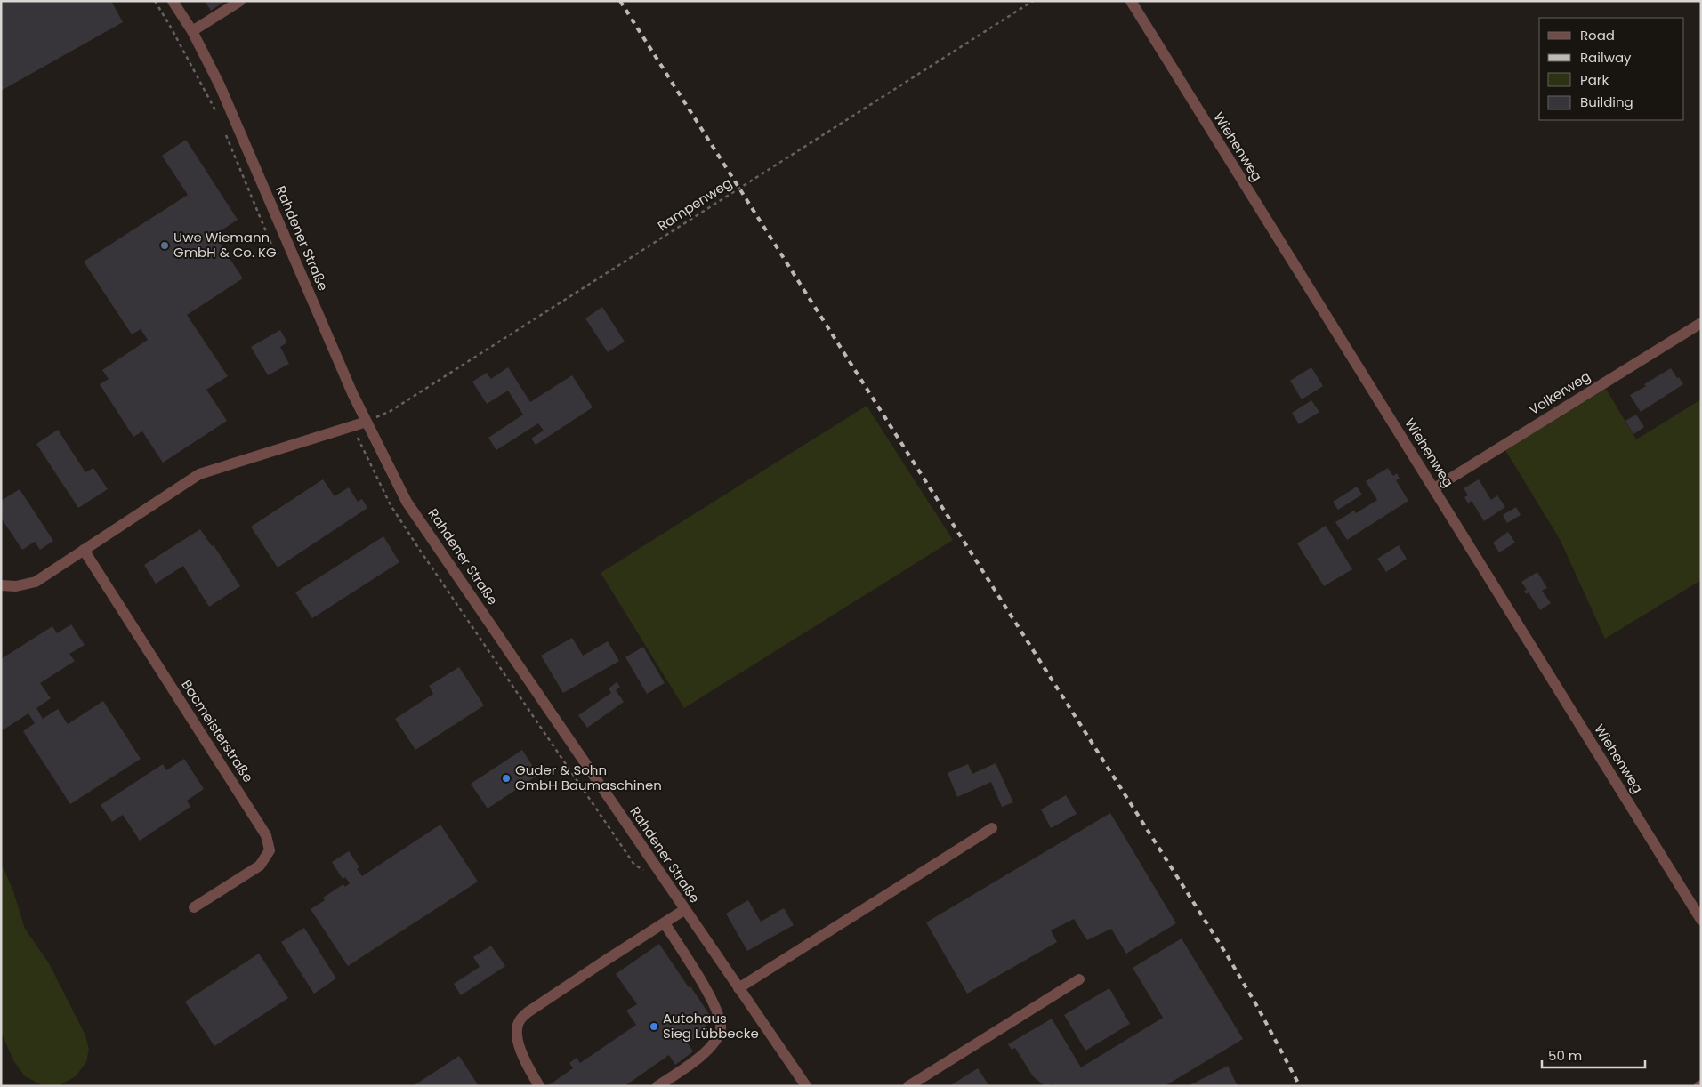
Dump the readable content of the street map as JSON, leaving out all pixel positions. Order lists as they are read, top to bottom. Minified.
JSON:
{"streets":{"street":["Wiehenweg","Rahdener Straße","Volkerweg","Bacmeisterstraße"],"path":["Rampenweg"]},"crossings":[["Wiehenweg","Volkerweg"],["Rampenweg","Rahdener Straße"]],"places":["Uwe Wiemann GmbH & Co. KG","Guder & Sohn GmbH Baumaschinen","Autohaus Sieg Lübbecke"],"legend":["Road","Railway","Park","Building"],"scale_bar":"50 m"}
